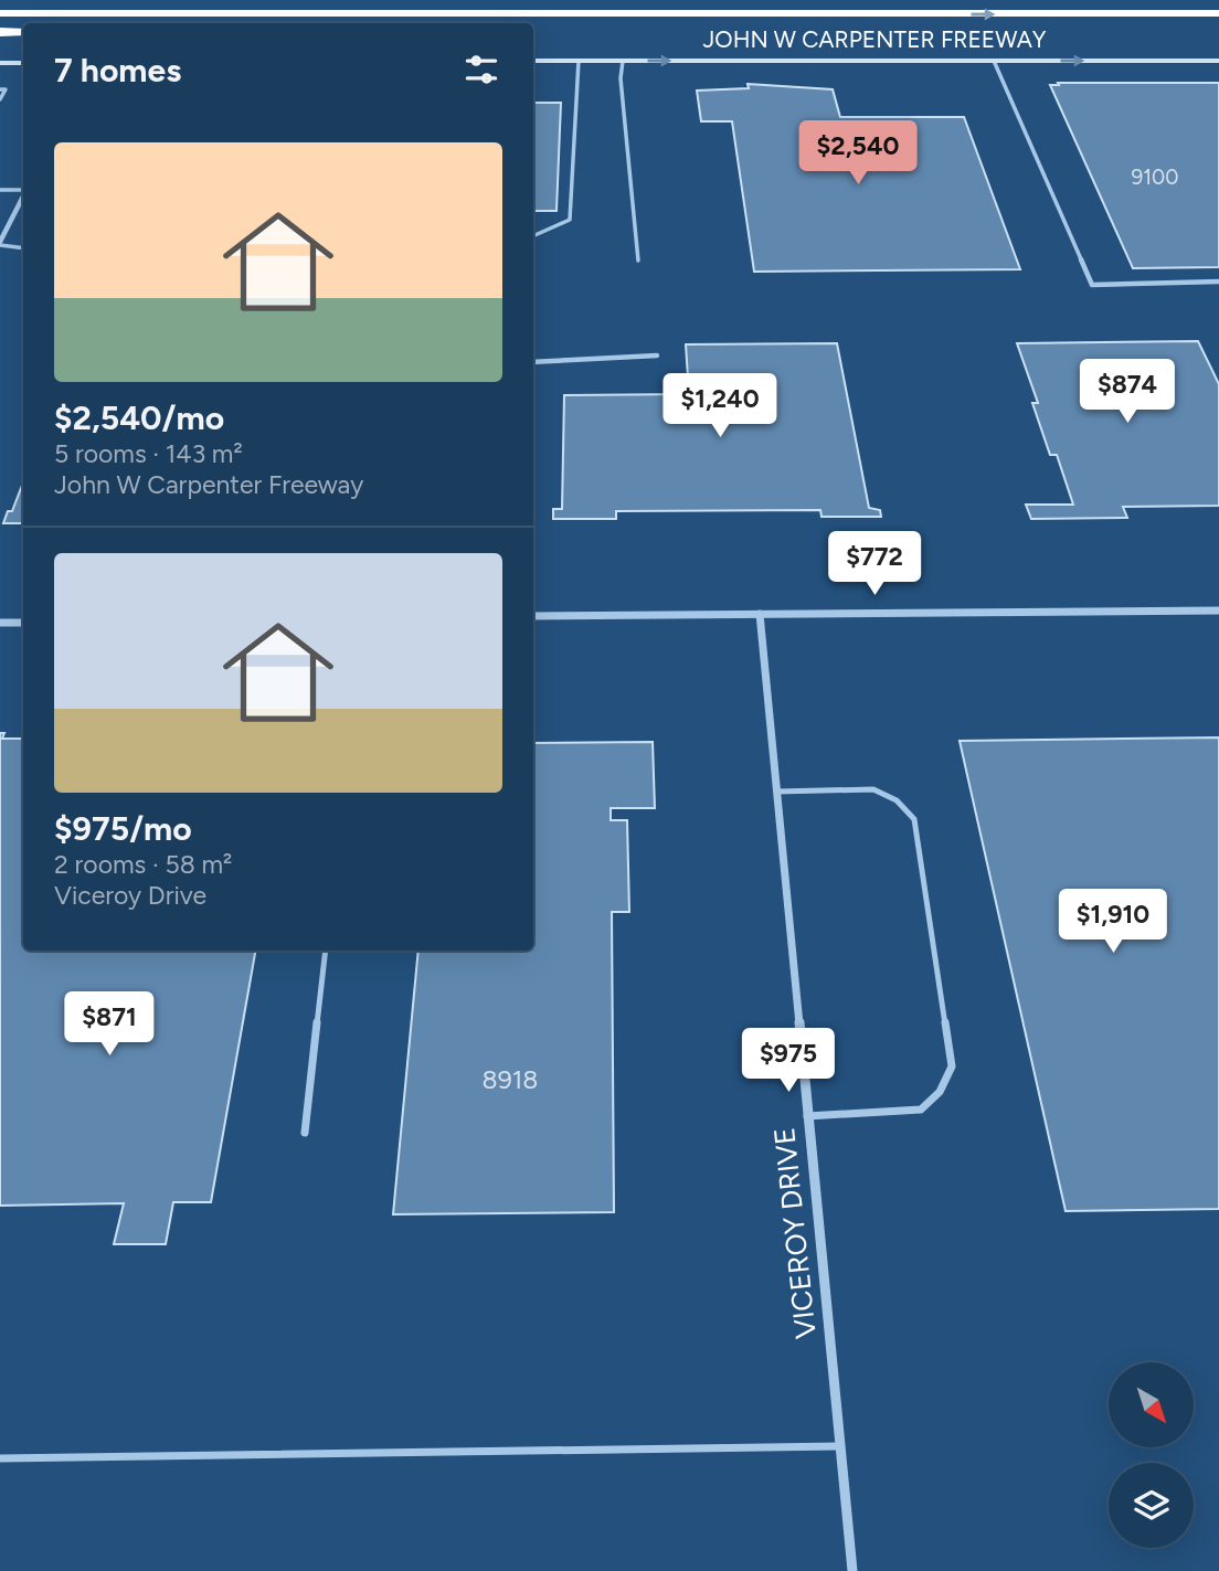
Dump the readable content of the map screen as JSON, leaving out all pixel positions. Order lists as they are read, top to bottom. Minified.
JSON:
{"streets":{"highway":["JOHN W CARPENTER FREEWAY"],"street":["VICEROY DRIVE"]},"house_numbers":["9100","8918"],"north":"bottom right","page":{"heading":"7 homes","list":[{"name":"$2,540/mo","note":"5 rooms · 143 m² · John W Carpenter Freeway"},{"name":"$975/mo","note":"2 rooms · 58 m² · Viceroy Drive"}],"price":["$2,540","$874","$1,240","$772","$1,910","$871","$975"]}}
